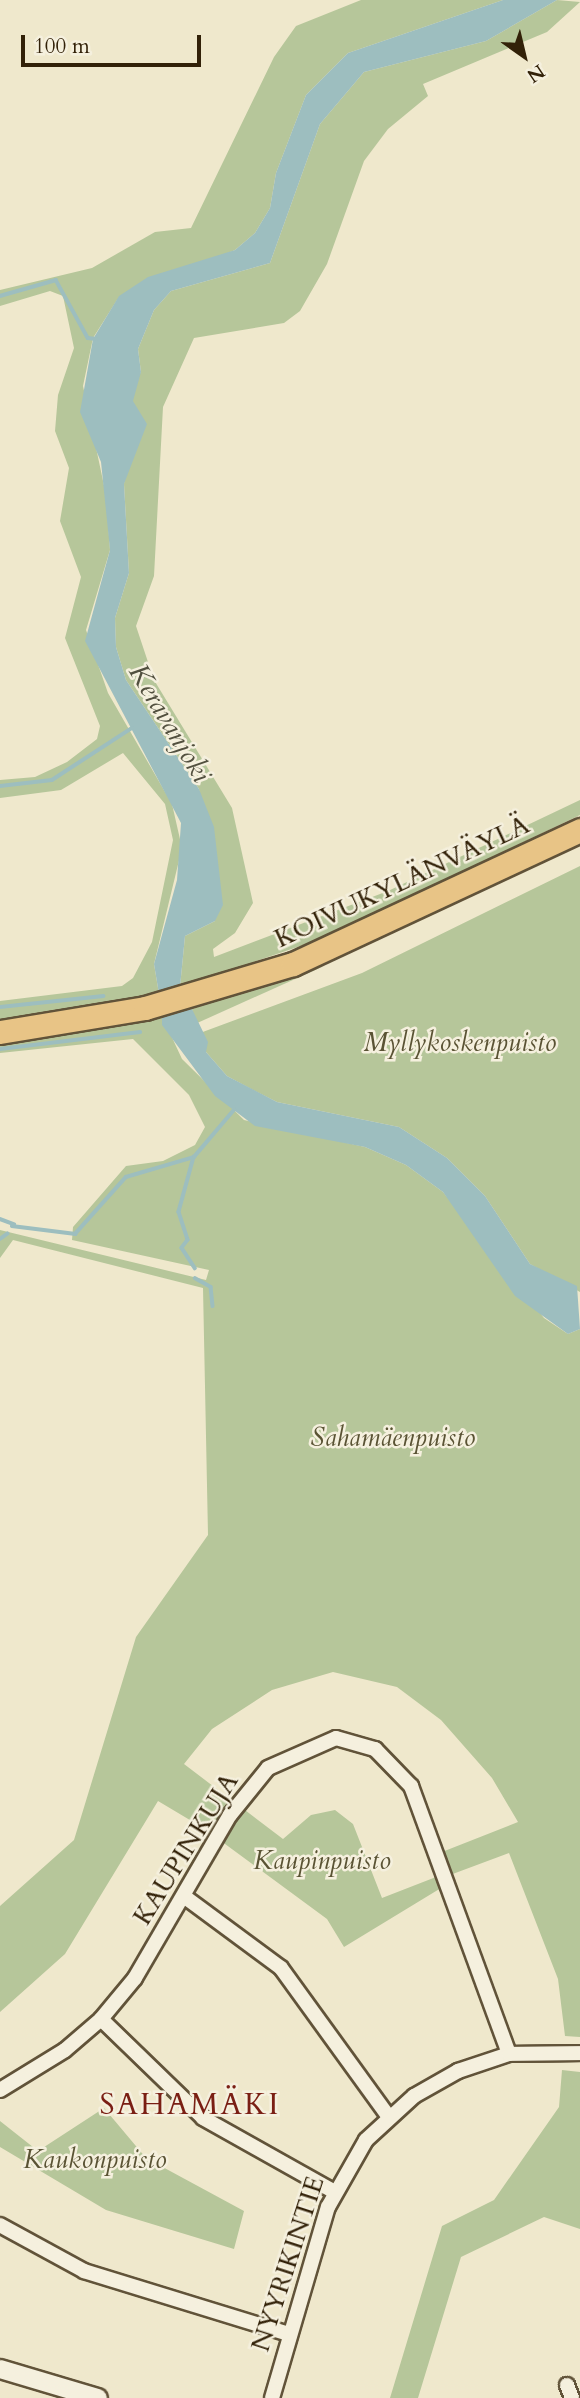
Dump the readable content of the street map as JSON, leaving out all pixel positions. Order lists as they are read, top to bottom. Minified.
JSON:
{"streets":{"main road":["KOIVUKYLÄNVÄYLÄ"],"street":["KAUPINKUJA","NYYRIKINTIE"]},"crossings":[["KAUPINKUJA","NYYRIKINTIE"]],"districts":["SAHAMÄKI"],"water":["Keravanjoki"],"parks":["Myllykoskenpuisto","Sahamäenpuisto","Kaupinpuisto","Kaukonpuisto"],"scale_bar":"100 m","north":"bottom right"}
